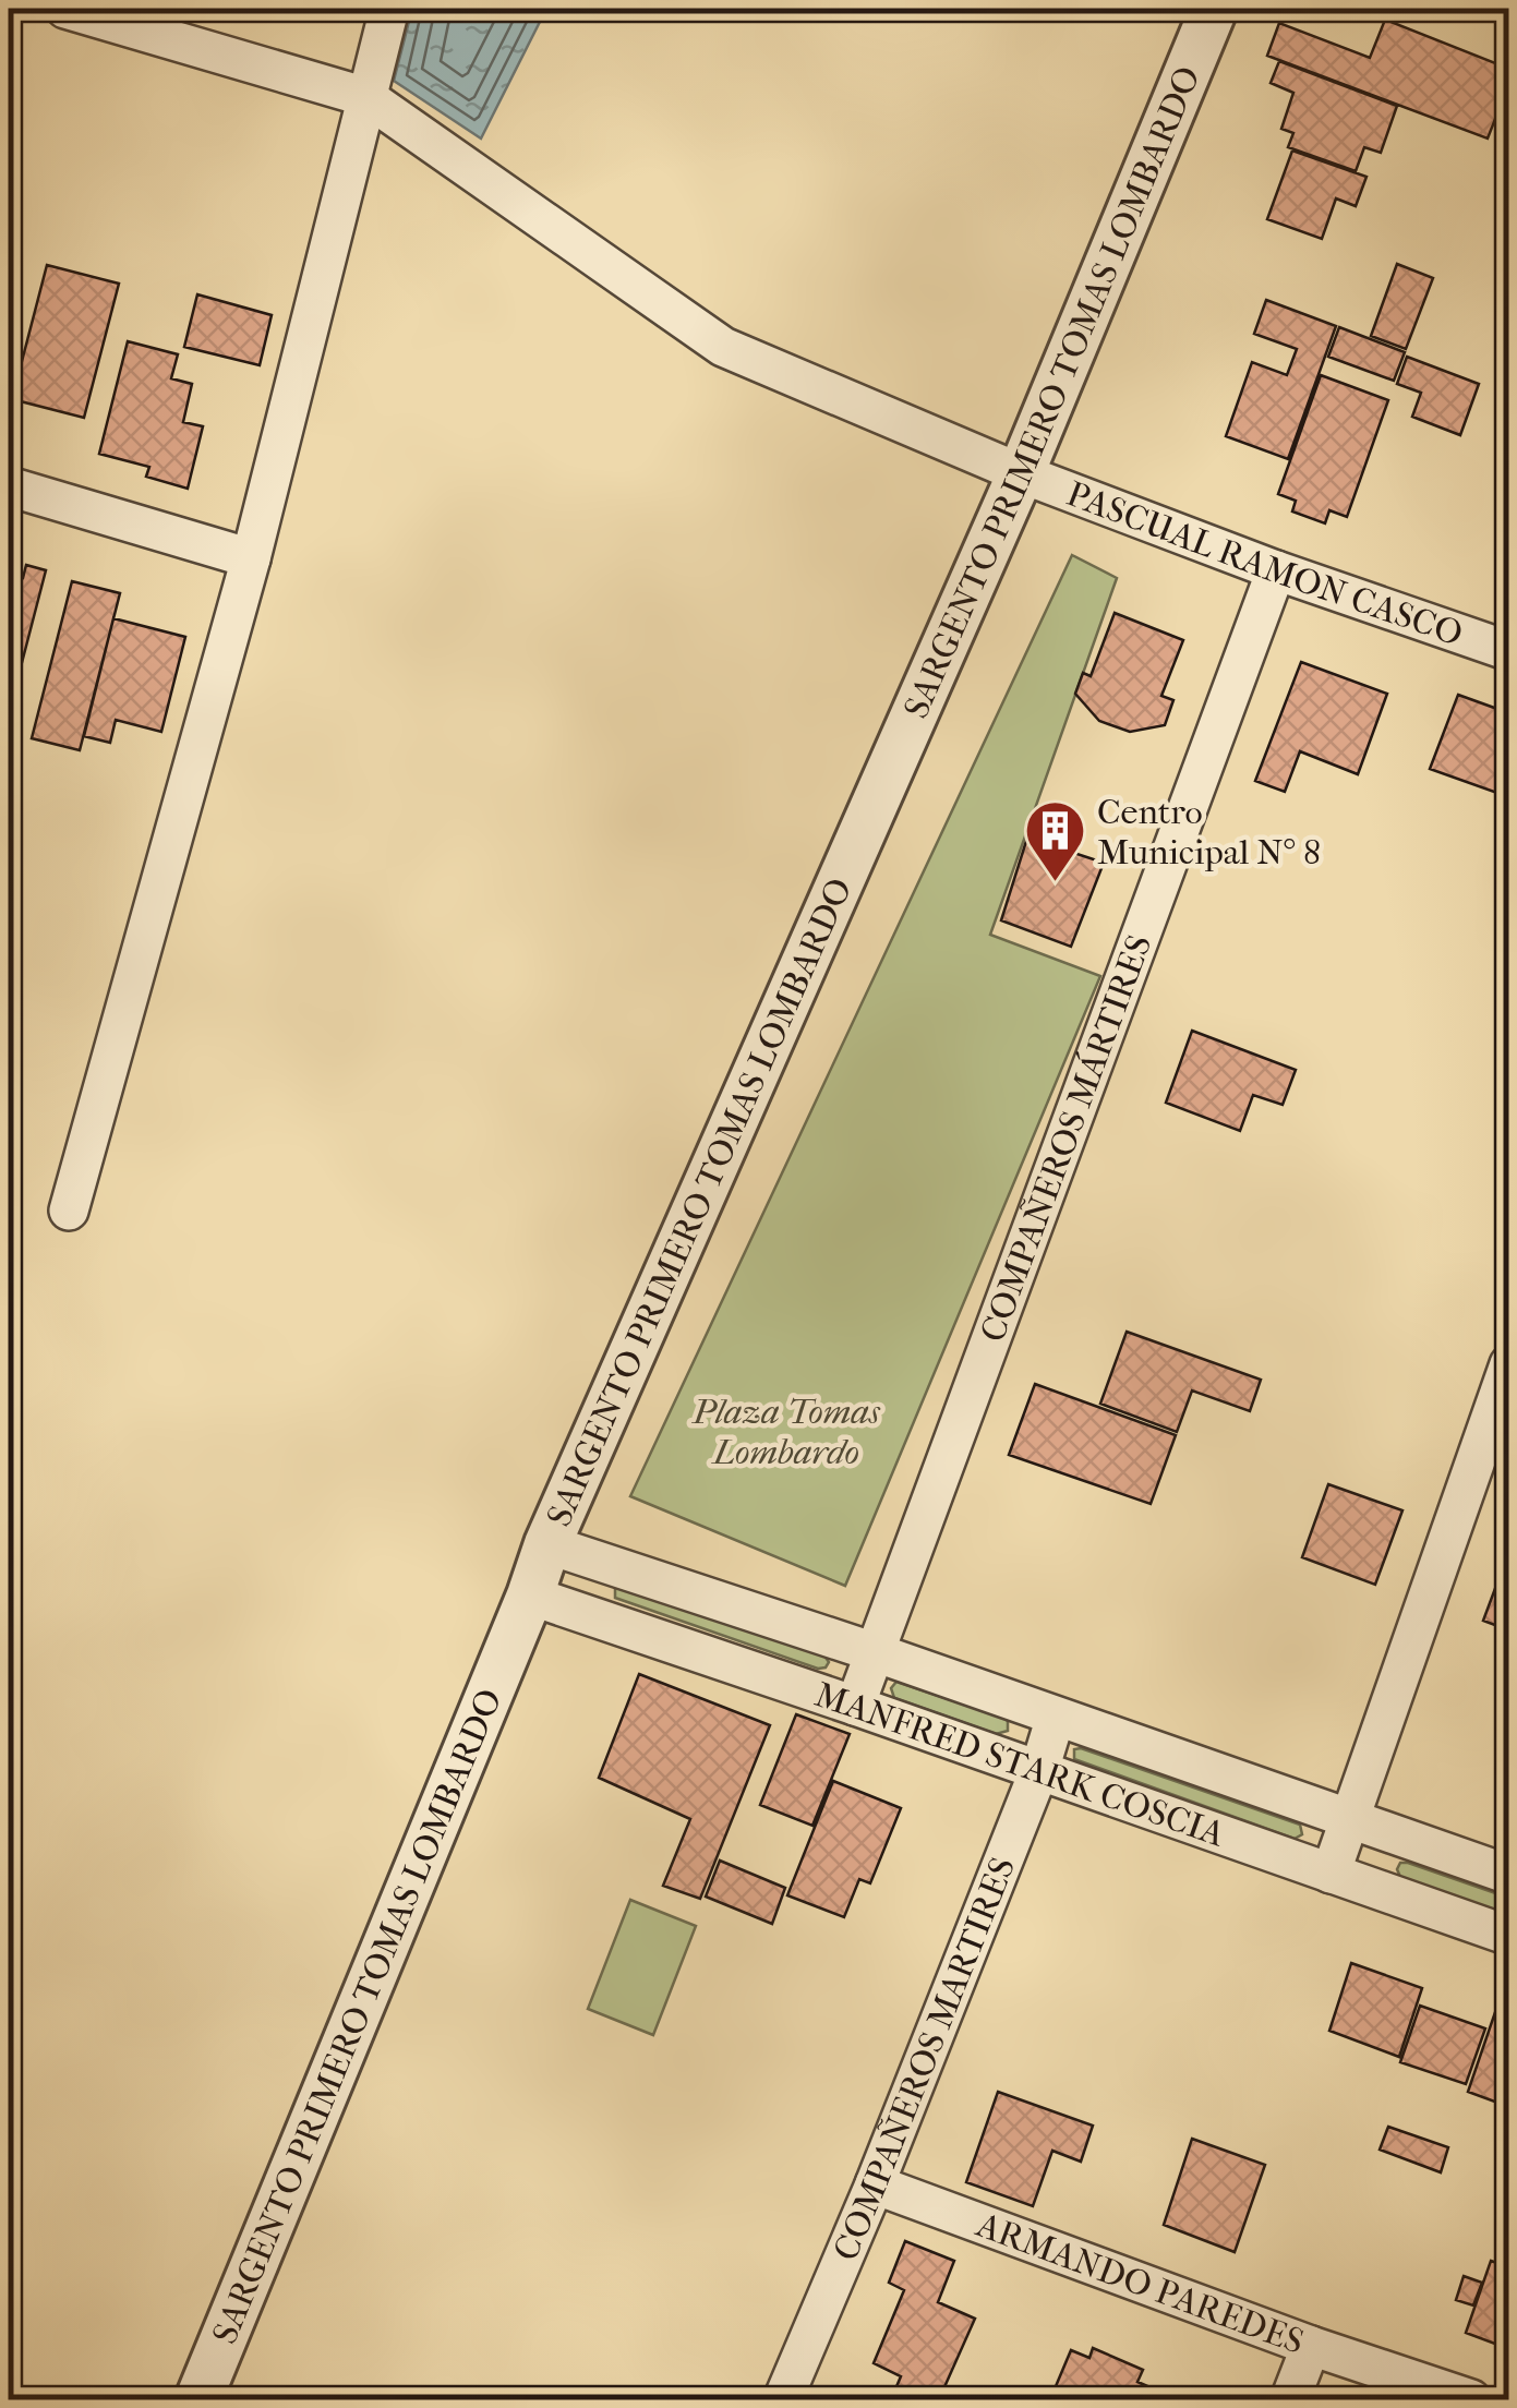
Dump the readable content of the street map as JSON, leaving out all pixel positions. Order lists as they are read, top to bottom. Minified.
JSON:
{"streets":{"street":["SARGENTO PRIMERO TOMAS LOMBARDO","PASCUAL RAMON CASCO","COMPAÑEROS MÁRTIRES","MANFRED STARK COSCIA","COMPAÑEROS MARTIRES","ARMANDO PAREDES"]},"crossings":[["SARGENTO PRIMERO TOMAS LOMBARDO","PASCUAL RAMON CASCO"],["SARGENTO PRIMERO TOMAS LOMBARDO","MANFRED STARK COSCIA"],["PASCUAL RAMON CASCO","COMPAÑEROS MÁRTIRES"],["COMPAÑEROS MÁRTIRES","MANFRED STARK COSCIA"],["MANFRED STARK COSCIA","COMPAÑEROS MARTIRES"],["COMPAÑEROS MARTIRES","ARMANDO PAREDES"]],"parks":["Plaza Tomas Lombardo"],"places":{"building":["Centro Municipal N° 8"]}}
